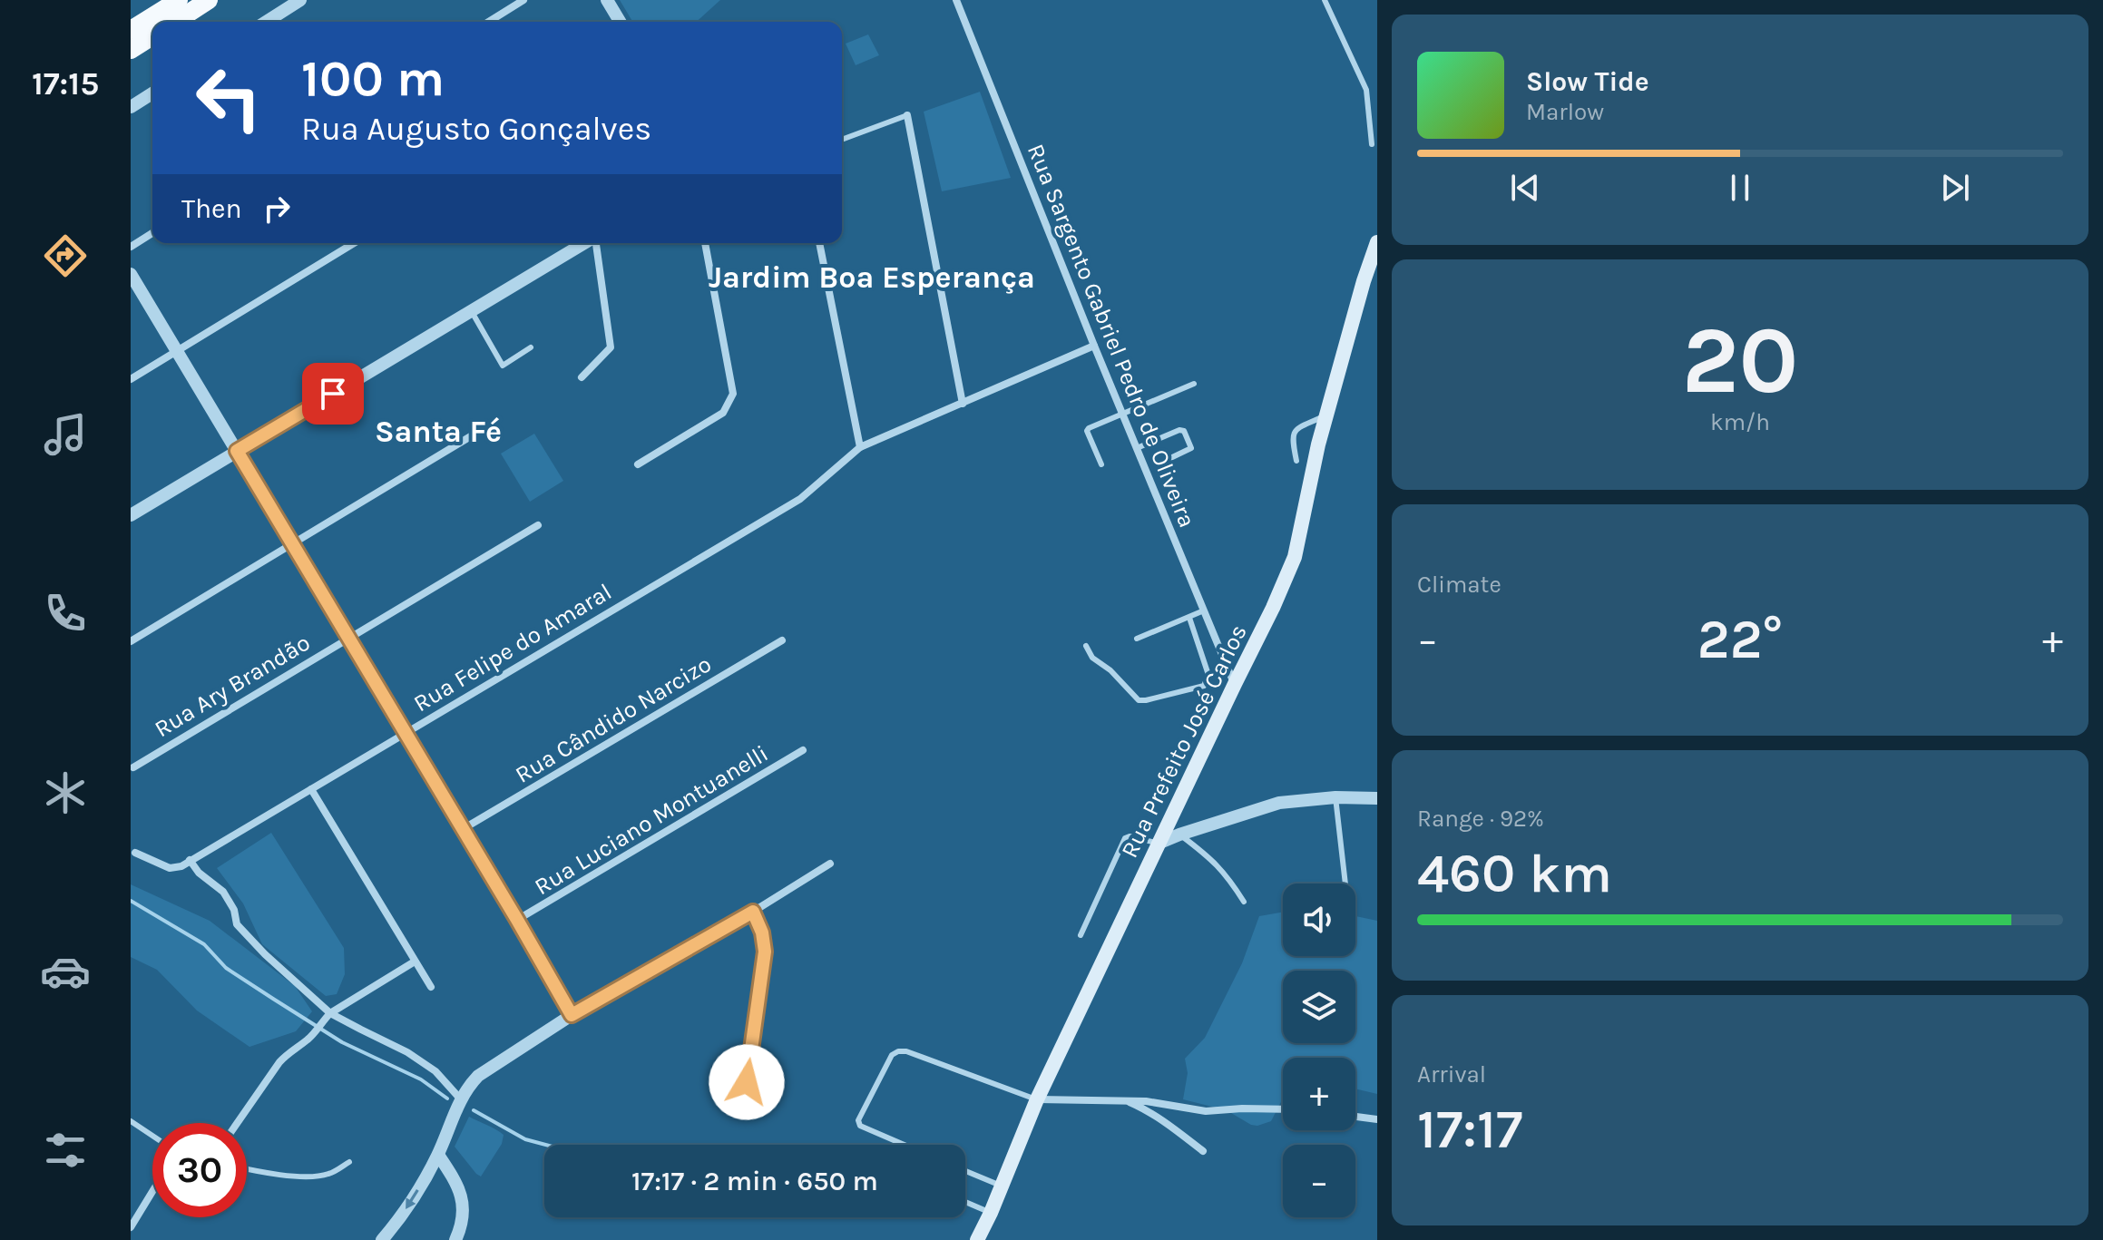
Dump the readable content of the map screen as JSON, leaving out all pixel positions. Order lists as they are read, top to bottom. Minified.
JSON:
{"streets":{"main road":["Rua Prefeito José Carlos"],"street":["Rua Sargento Gabriel Pedro de Oliveira","Rua Felipe do Amaral","Rua Ary Brandão","Rua Cândido Narcizo","Rua Luciano Montuanelli"]},"crossings":[["Rua Sargento Gabriel Pedro de Oliveira","Rua Felipe do Amaral"],["Rua Sargento Gabriel Pedro de Oliveira","Rua Prefeito José Carlos"]],"districts":["Jardim Boa Esperança","Santa Fé"],"page":{"tabs":"17:15","turn":["100 m","Rua Augusto Gonçalves"],"song":["Slow Tide","Marlow"],"then":"Then","tile":[["20","km/h"],"Climate",["Range · 92%","460 km"],["Arrival","17:17"]],"heat":["−","22°","+"],"map_buttons":["+","−"],"limit":"30","trip":"17:17 · 2 min · 650 m"}}
